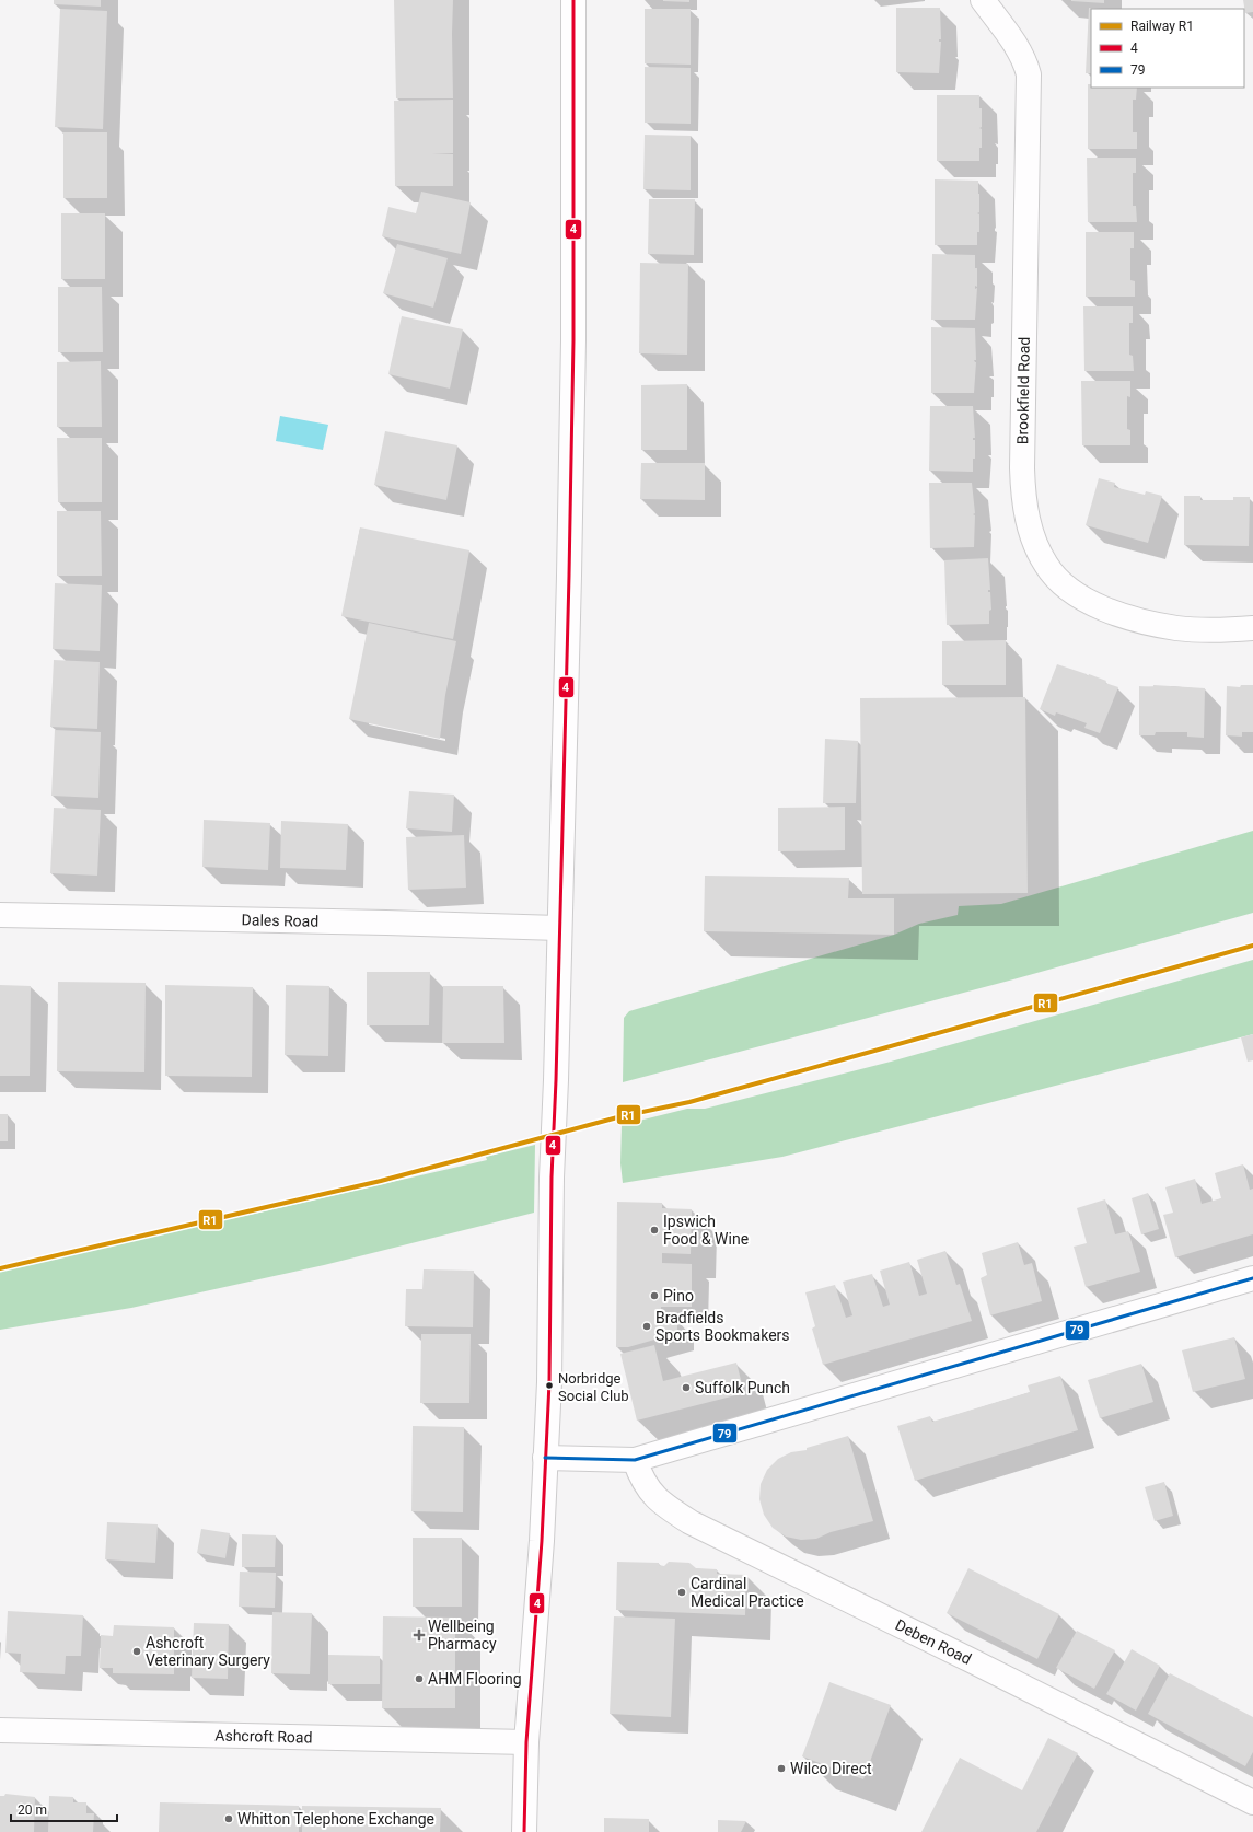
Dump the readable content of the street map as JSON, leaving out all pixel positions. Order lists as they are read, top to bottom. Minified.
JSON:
{"streets":{"street":["Brookfield Road","Dales Road","Deben Road","Ashcroft Road"]},"places":{"other":["Ipswich Food & Wine","Pino","Bradfields Sports Bookmakers","Norbridge Social Club","Suffolk Punch","Cardinal Medical Practice","Ashcroft Veterinary Surgery","AHM Flooring","Wilco Direct","Whitton Telephone Exchange"],"health":["Wellbeing Pharmacy"]},"lines":["transit line 4","rail line R1","transit line 79"],"legend":["Railway R1","4","79"],"scale_bar":"20 m"}
